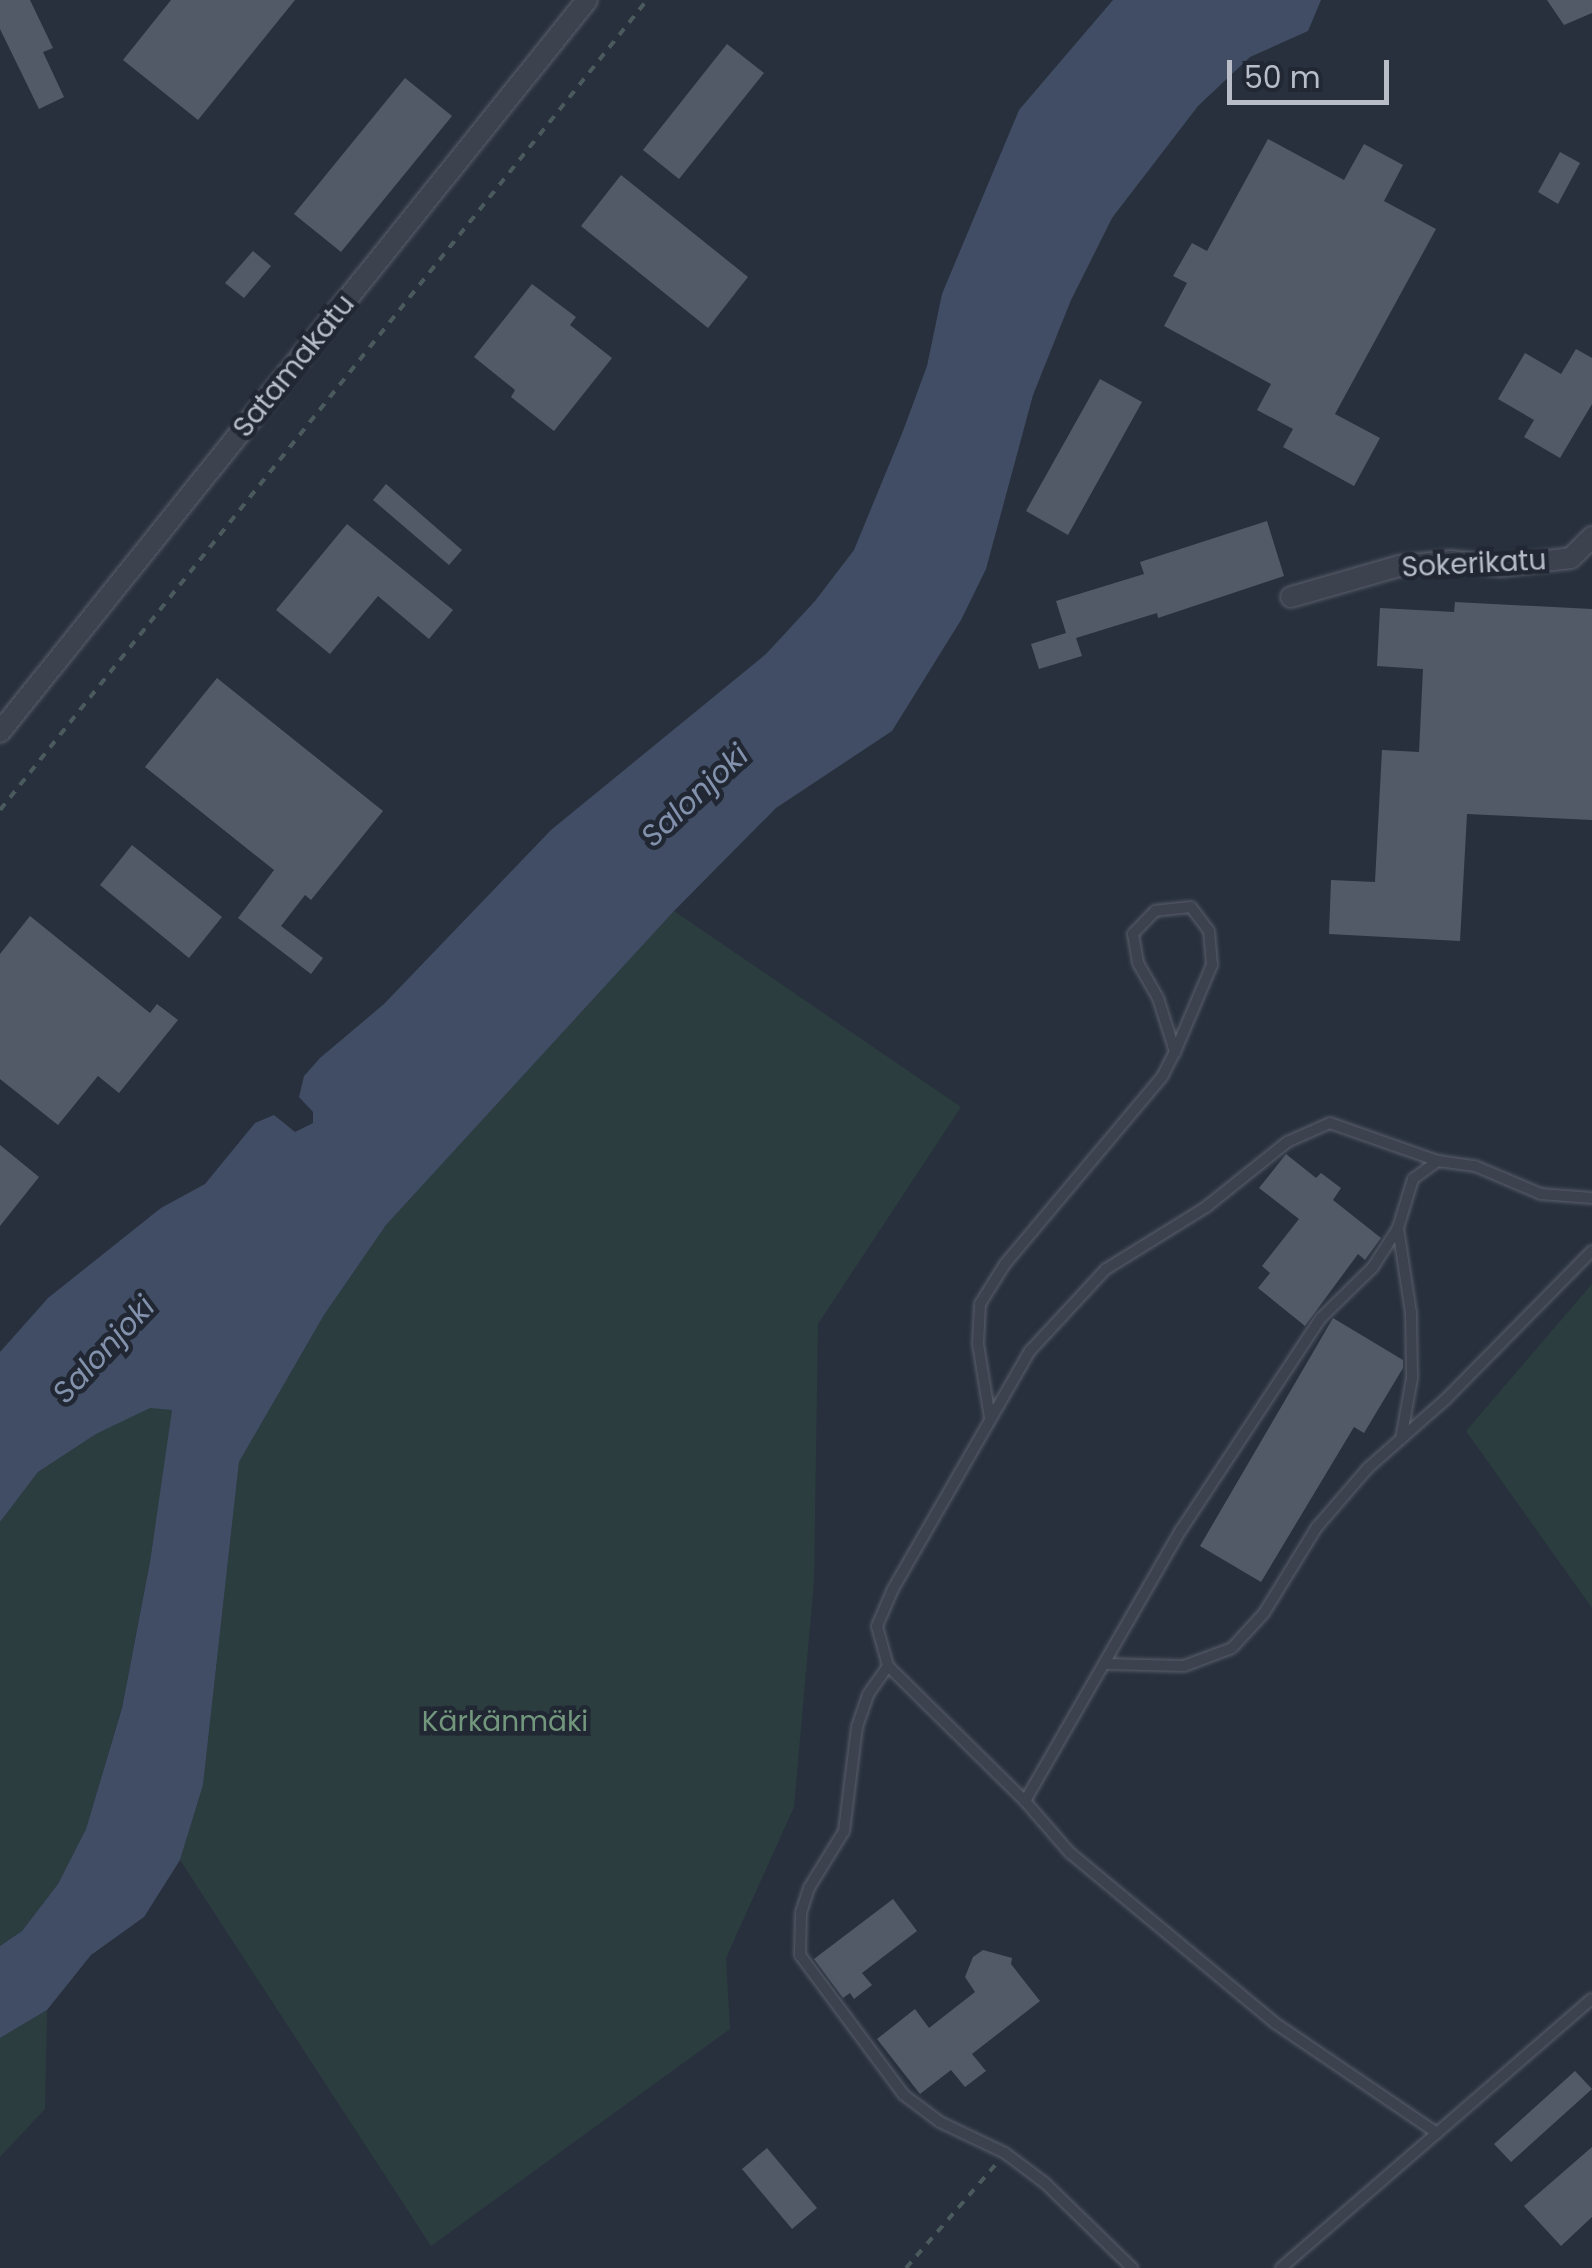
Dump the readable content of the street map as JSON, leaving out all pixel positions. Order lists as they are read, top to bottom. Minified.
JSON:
{"streets":{"street":["Satamakatu","Sokerikatu"]},"water":["Salonjoki"],"parks":["Kärkänmäki"],"scale_bar":"50 m"}
